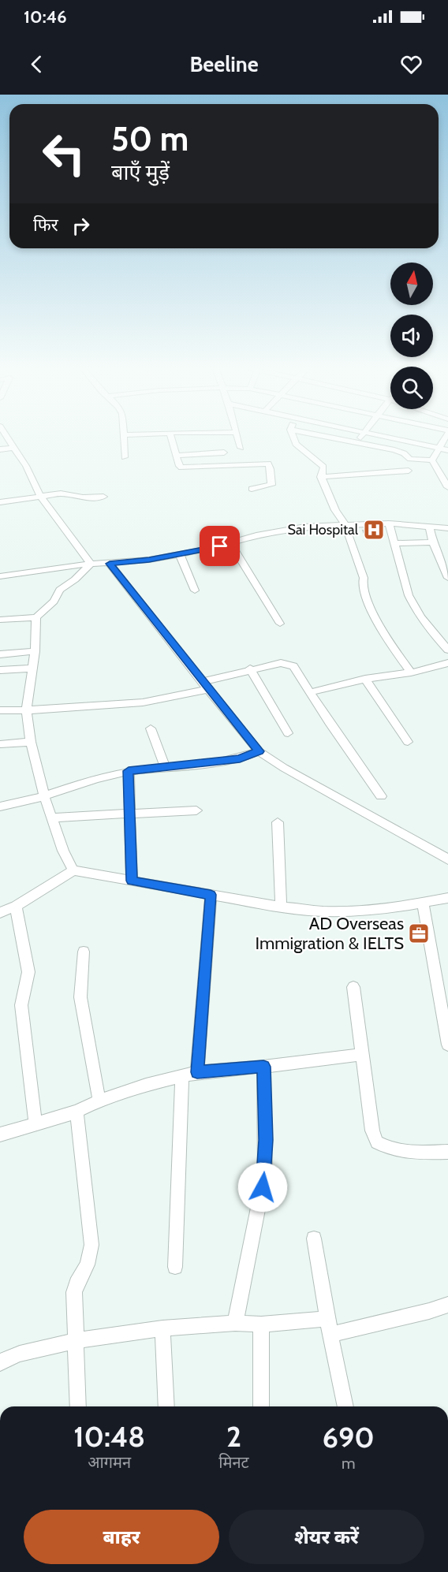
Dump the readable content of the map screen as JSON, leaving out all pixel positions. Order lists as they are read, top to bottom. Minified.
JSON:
{"places":{"hospital":["Sai Hospital"],"office":["AD Overseas Immigration & IELTS"]},"north":"top","page":{"status":"10:46","header":"Beeline","turn":["50 m","बाएँ मुड़ें"],"then":"फिर","eta":["10:48","आगमन","2","मिनट","690","m"],"buttons":["बाहर","शेयर करें"]}}
